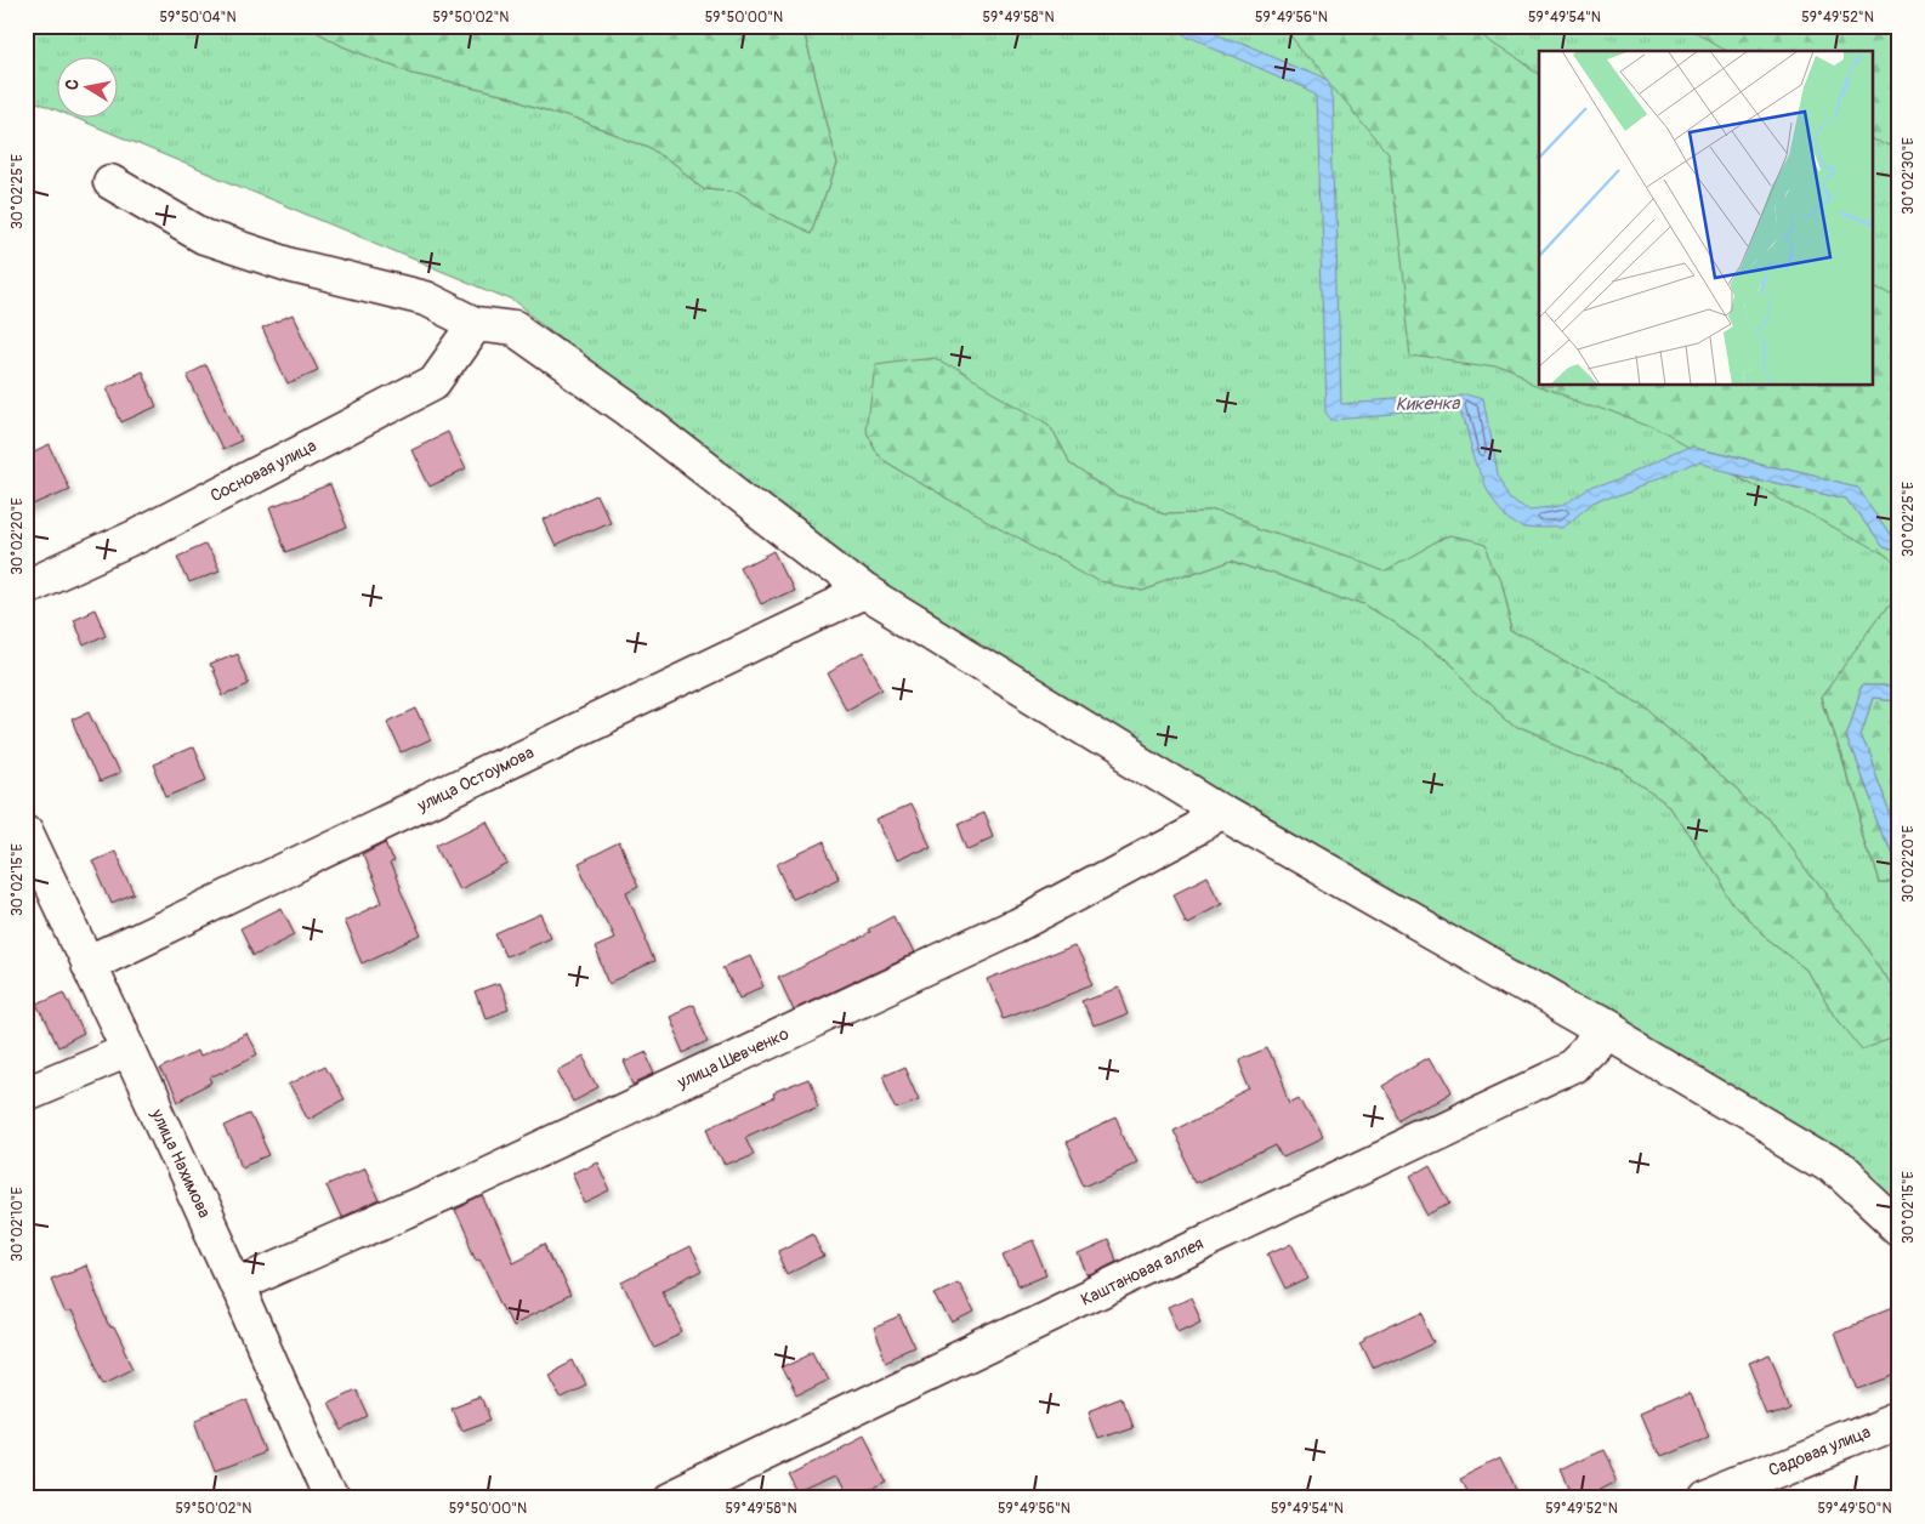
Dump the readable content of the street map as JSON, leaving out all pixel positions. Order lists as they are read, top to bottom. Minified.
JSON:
{"streets":{"street":["Сосновая улица","улица Остоумова","улица Шевченко","улица Нахимова","Каштановая аллея","Садовая улица"]},"crossings":[["улица Остоумова","улица Нахимова"],["улица Шевченко","улица Нахимова"]],"water":["Кикенка"],"north":"left","coordinates":["59°50'04\"N","59°50'02\"N","59°50'00\"N","59°49'58\"N","59°49'56\"N","59°49'54\"N","59°49'52\"N","30°02'30\"E","30°02'25\"E","30°02'20\"E","30°02'15\"E","30°02'10\"E","59°49'50\"N"]}
